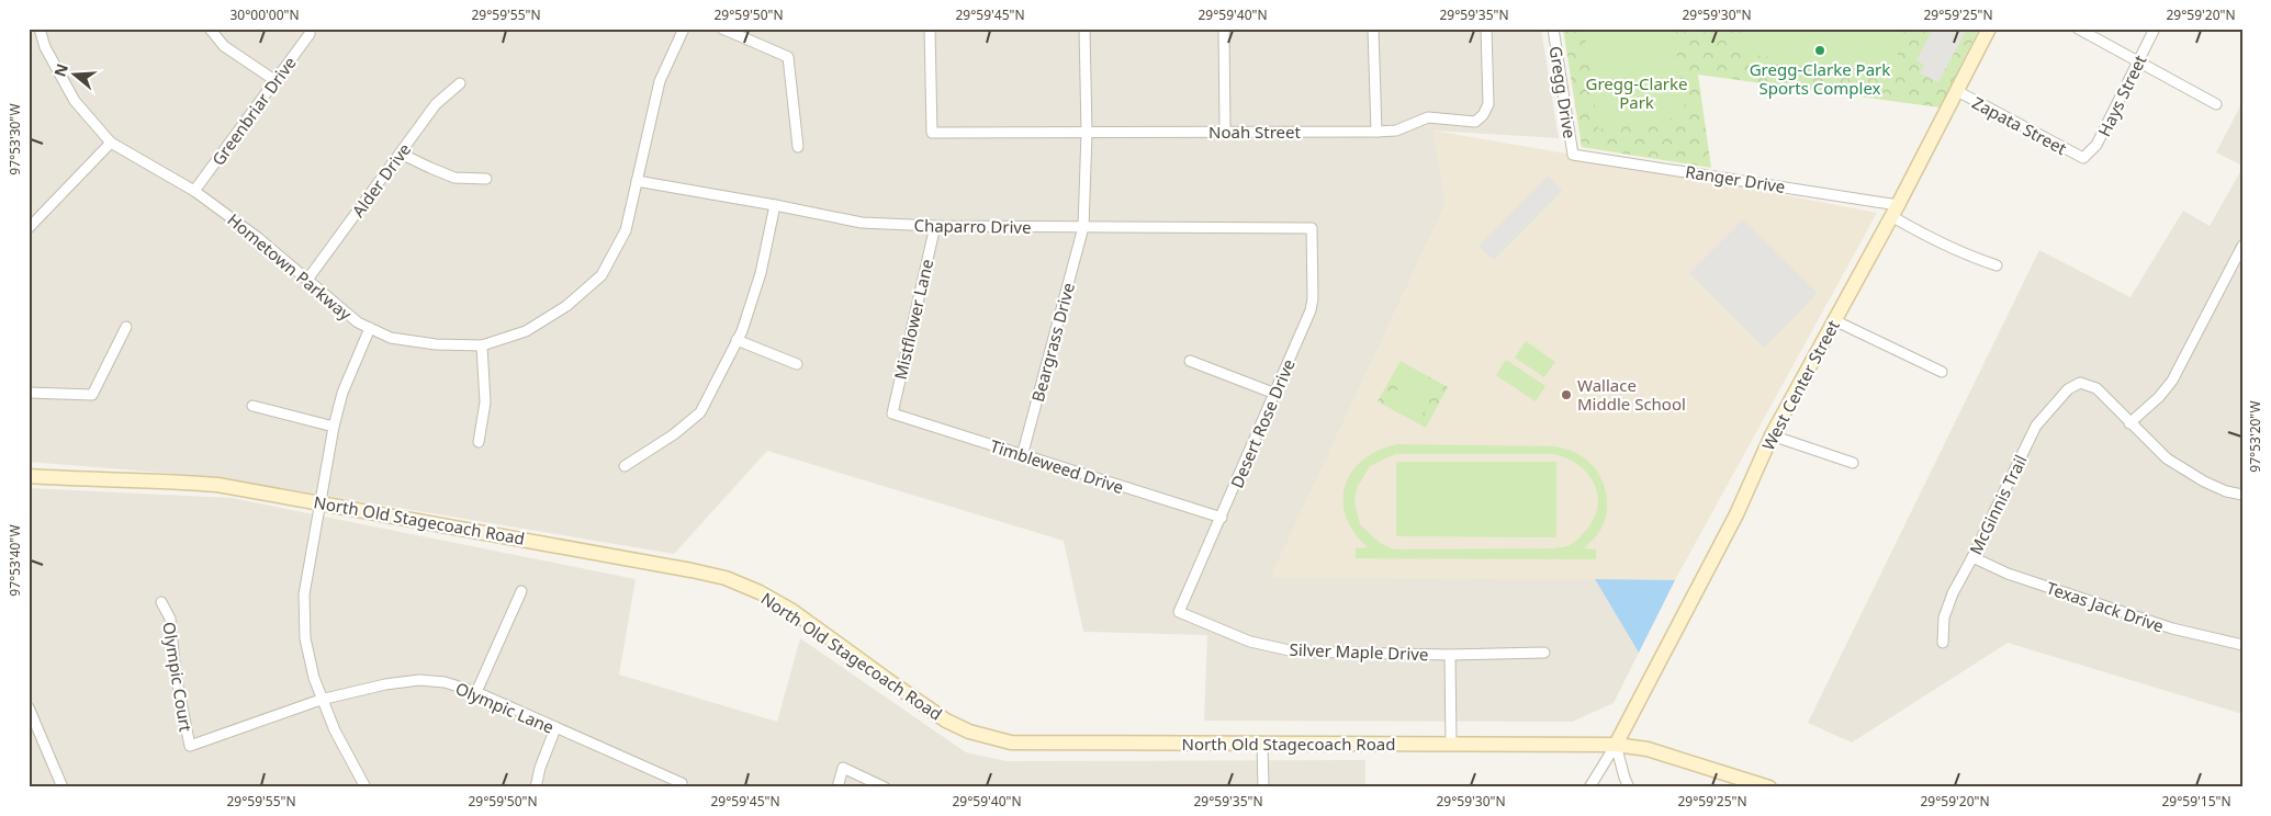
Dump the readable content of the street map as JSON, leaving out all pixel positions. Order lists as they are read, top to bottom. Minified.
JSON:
{"streets":{"street":["Gregg Drive","Hays Street","Greenbriar Drive","Zapata Street","Noah Street","Ranger Drive","Alder Drive","Chaparro Drive","Hometown Parkway","Mistflower Lane","Beargrass Drive","West Center Street","Desert Rose Drive","Timbleweed Drive","McGinnis Trail","North Old Stagecoach Road","Texas Jack Drive","Silver Maple Drive","Olympic Court","Olympic Lane"]},"crossings":[["Gregg Drive","Ranger Drive"],["Hays Street","Zapata Street"],["Greenbriar Drive","Hometown Parkway"],["Zapata Street","West Center Street"],["Noah Street","Beargrass Drive"],["Ranger Drive","West Center Street"],["Alder Drive","Hometown Parkway"],["Chaparro Drive","Hometown Parkway"],["Chaparro Drive","Mistflower Lane"],["Chaparro Drive","Beargrass Drive"],["Chaparro Drive","Desert Rose Drive"],["Mistflower Lane","Timbleweed Drive"],["Beargrass Drive","Timbleweed Drive"],["West Center Street","North Old Stagecoach Road"],["Desert Rose Drive","Timbleweed Drive"],["Desert Rose Drive","Silver Maple Drive"],["McGinnis Trail","Texas Jack Drive"],["Olympic Court","Olympic Lane"]],"parks":["Gregg-Clarke Park"],"places":["Gregg-Clarke Park Sports Complex","Wallace Middle School"],"north":"left","coordinates":["30°00'00\"N","29°59'55\"N","29°59'50\"N","29°59'45\"N","29°59'40\"N","29°59'35\"N","29°59'30\"N","29°59'25\"N","29°59'20\"N","97°53'30\"W","97°53'20\"W","97°53'40\"W","29°59'15\"N"]}
